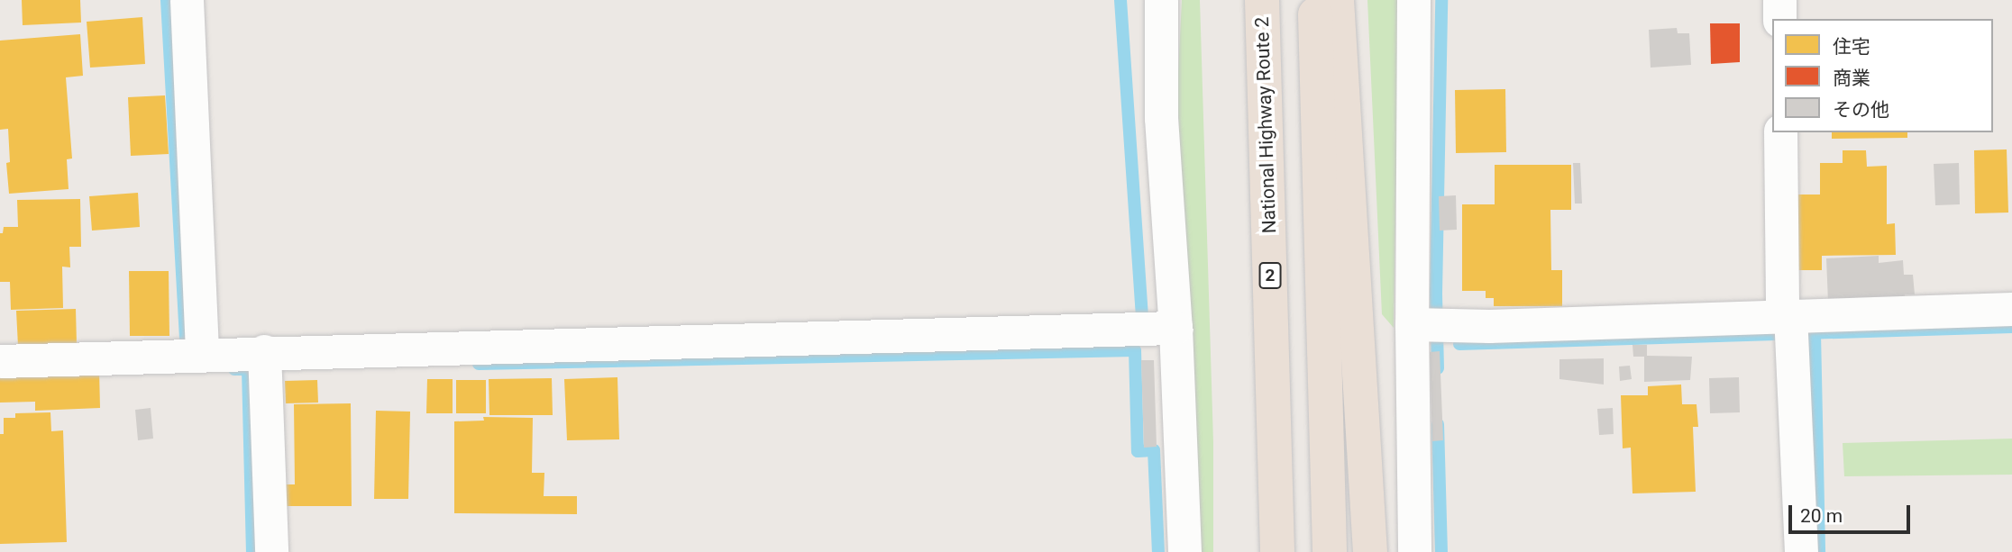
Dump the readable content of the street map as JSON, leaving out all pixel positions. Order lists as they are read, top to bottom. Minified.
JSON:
{"streets":{"highway":["National Highway Route 2","2"]},"legend":["住宅","商業","その他"],"scale_bar":"20 m"}
